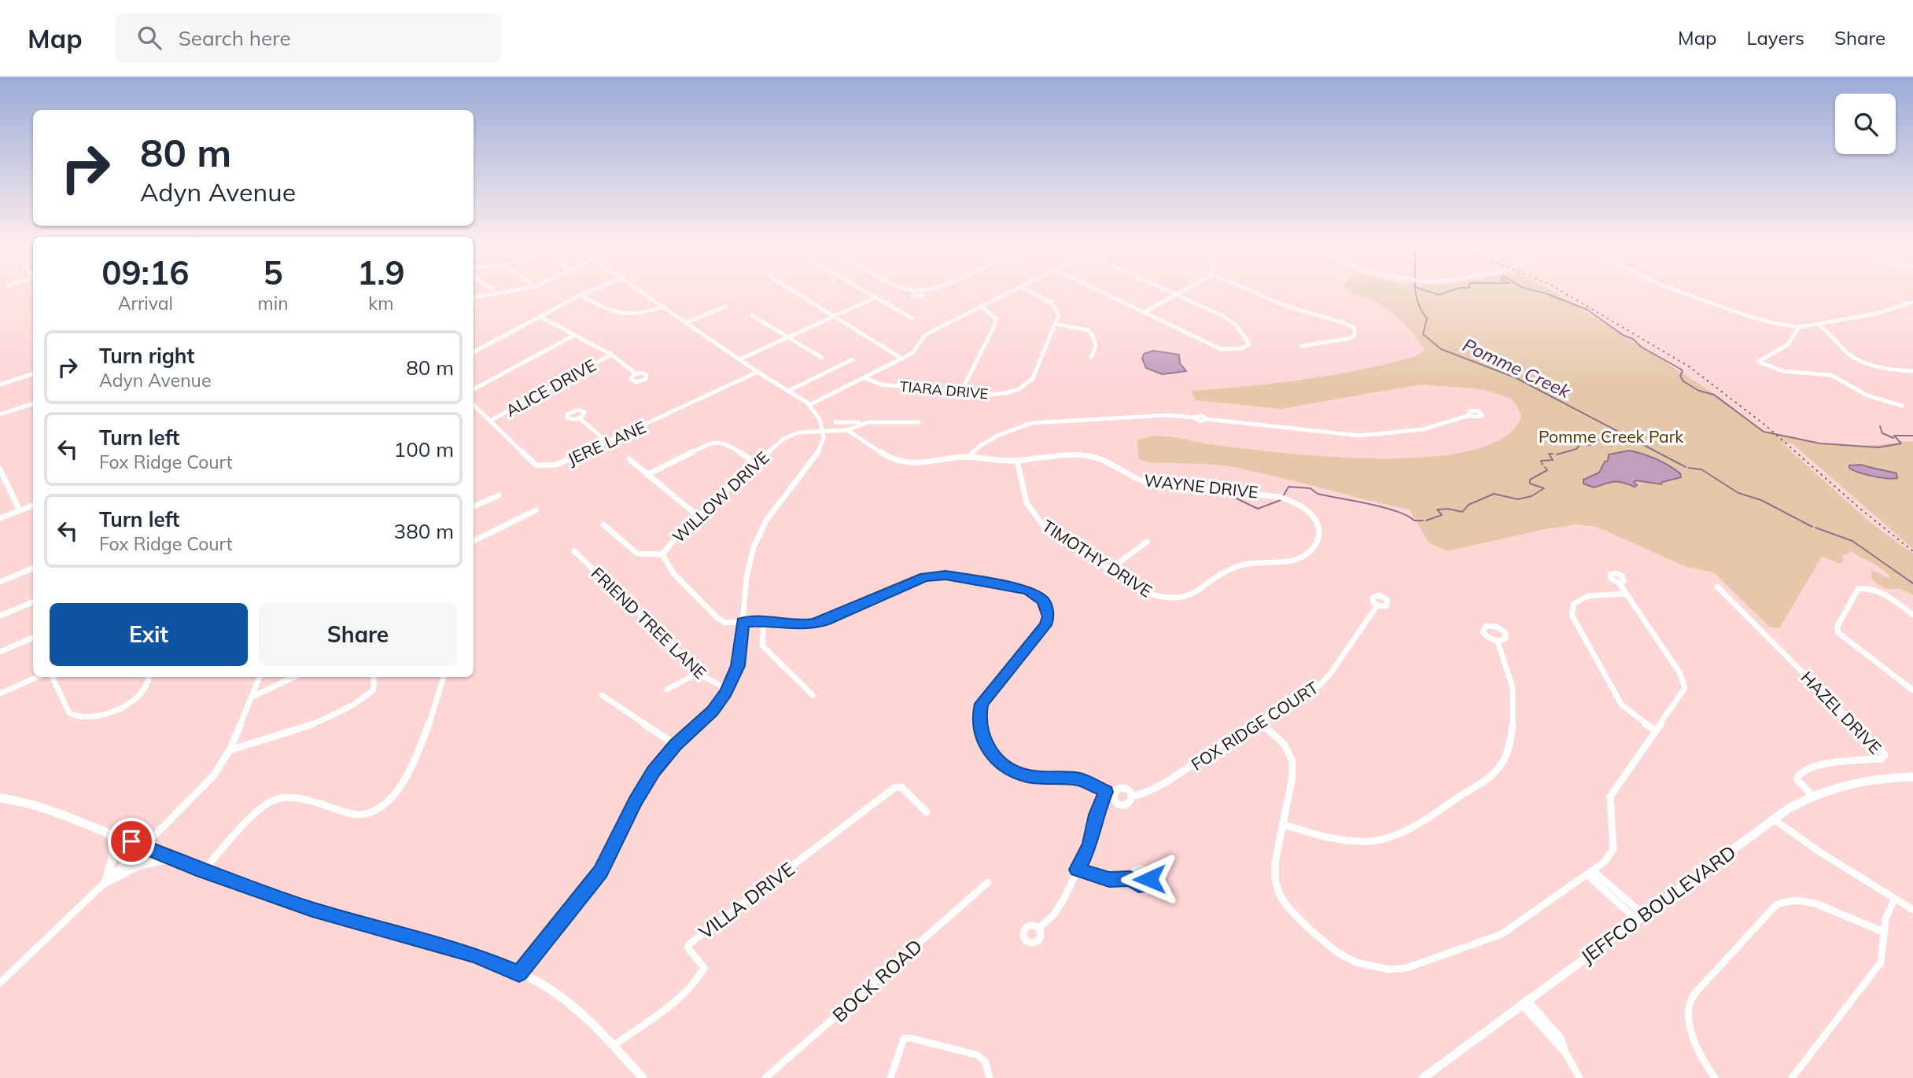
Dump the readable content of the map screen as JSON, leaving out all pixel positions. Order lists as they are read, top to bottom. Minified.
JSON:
{"streets":{"main road":["JEFFCO BOULEVARD"],"street":["ALICE DRIVE","TIARA DRIVE","JERE LANE","WAYNE DRIVE","WILLOW DRIVE","TIMOTHY DRIVE","FRIEND TREE LANE","HAZEL DRIVE","FOX RIDGE COURT","VILLA DRIVE","BOCK ROAD"]},"crossings":[["ALICE DRIVE","JERE LANE"],["WAYNE DRIVE","WILLOW DRIVE"],["WAYNE DRIVE","TIMOTHY DRIVE"],["WILLOW DRIVE","FOX RIDGE COURT"],["HAZEL DRIVE","JEFFCO BOULEVARD"]],"water":["Pomme Creek"],"parks":["Pomme Creek Park"],"page":{"header":"Map","search":"Search here","nav":["Map","Layers","Share"],"turn":["80 m","Adyn Avenue"],"eta":["09:16","Arrival","5","min","1.9","km"],"list":[{"name":"Turn right","note":"Adyn Avenue","value":"80 m"},{"name":"Turn left","note":"Fox Ridge Court","value":"100 m"},{"name":"Turn left","note":"Fox Ridge Court","value":"380 m"}],"buttons":["Exit","Share"]}}
